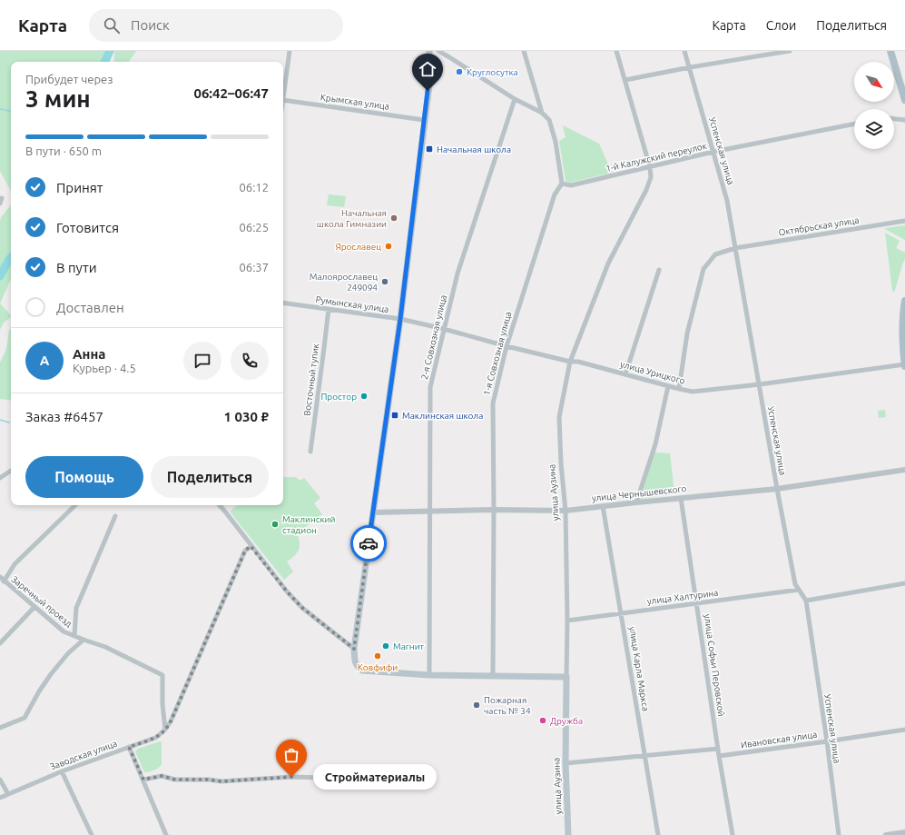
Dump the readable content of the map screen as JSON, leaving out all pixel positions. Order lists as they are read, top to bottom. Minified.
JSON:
{"streets":{"main road":["улица Аузина"],"street":["Крымская улица","Успенская улица","1-й Калужский переулок","Октябрьская улица","Румынская улица","2-я Совхозная улица","1-я Совхозная улица","улица Урицкого","Восточный тупик","улица Чернышевского","улица Халтурина","Заречный проезд","улица Софьи Перовской","улица Карла Маркса","Ивановская улица","Заводская улица"]},"crossings":[["Успенская улица","1-й Калужский переулок"],["Успенская улица","Октябрьская улица"],["Успенская улица","улица Урицкого"],["Успенская улица","улица Чернышевского"],["Успенская улица","улица Халтурина"],["Успенская улица","Ивановская улица"],["1-й Калужский переулок","1-я Совхозная улица"],["1-й Калужский переулок","улица Аузина"],["Румынская улица","улица Урицкого"],["Румынская улица","Восточный тупик"],["2-я Совхозная улица","улица Урицкого"],["2-я Совхозная улица","улица Чернышевского"],["1-я Совхозная улица","улица Урицкого"],["1-я Совхозная улица","улица Чернышевского"],["улица Урицкого","улица Аузина"],["улица Аузина","улица Чернышевского"],["улица Аузина","улица Халтурина"],["улица Чернышевского","улица Софьи Перовской"],["улица Чернышевского","улица Карла Маркса"],["улица Халтурина","улица Софьи Перовской"],["улица Халтурина","улица Карла Маркса"],["Заречный проезд","Заводская улица"],["улица Софьи Перовской","Ивановская улица"]],"places":{"other":["Круглосутка","Начальная школа Гимназии","Ярославец","Малоярославец 249094","Простор","Маклинский стадион","Магнит","Ковфифи","Пожарная часть № 34","Дружба","Стройматериалы"],"transit":["Начальная школа","Маклинская школа"]},"north":"bottom right","page":{"header":"Карта","search":"Поиск","nav":["Карта","Слои","Поделиться"],"heading":["3 мин","Прибудет через","06:42–06:47"],"panel":["Анна","Курьер · 4.5","Заказ #6457","1 030 ₽"],"bar":"В пути · 650 m","list":[["Принят","06:12"],["Готовится","06:25"],["В пути","06:37"],"Доставлен"],"round":"А","buttons":["Помощь","Поделиться"],"bubble":"Стройматериалы"}}
